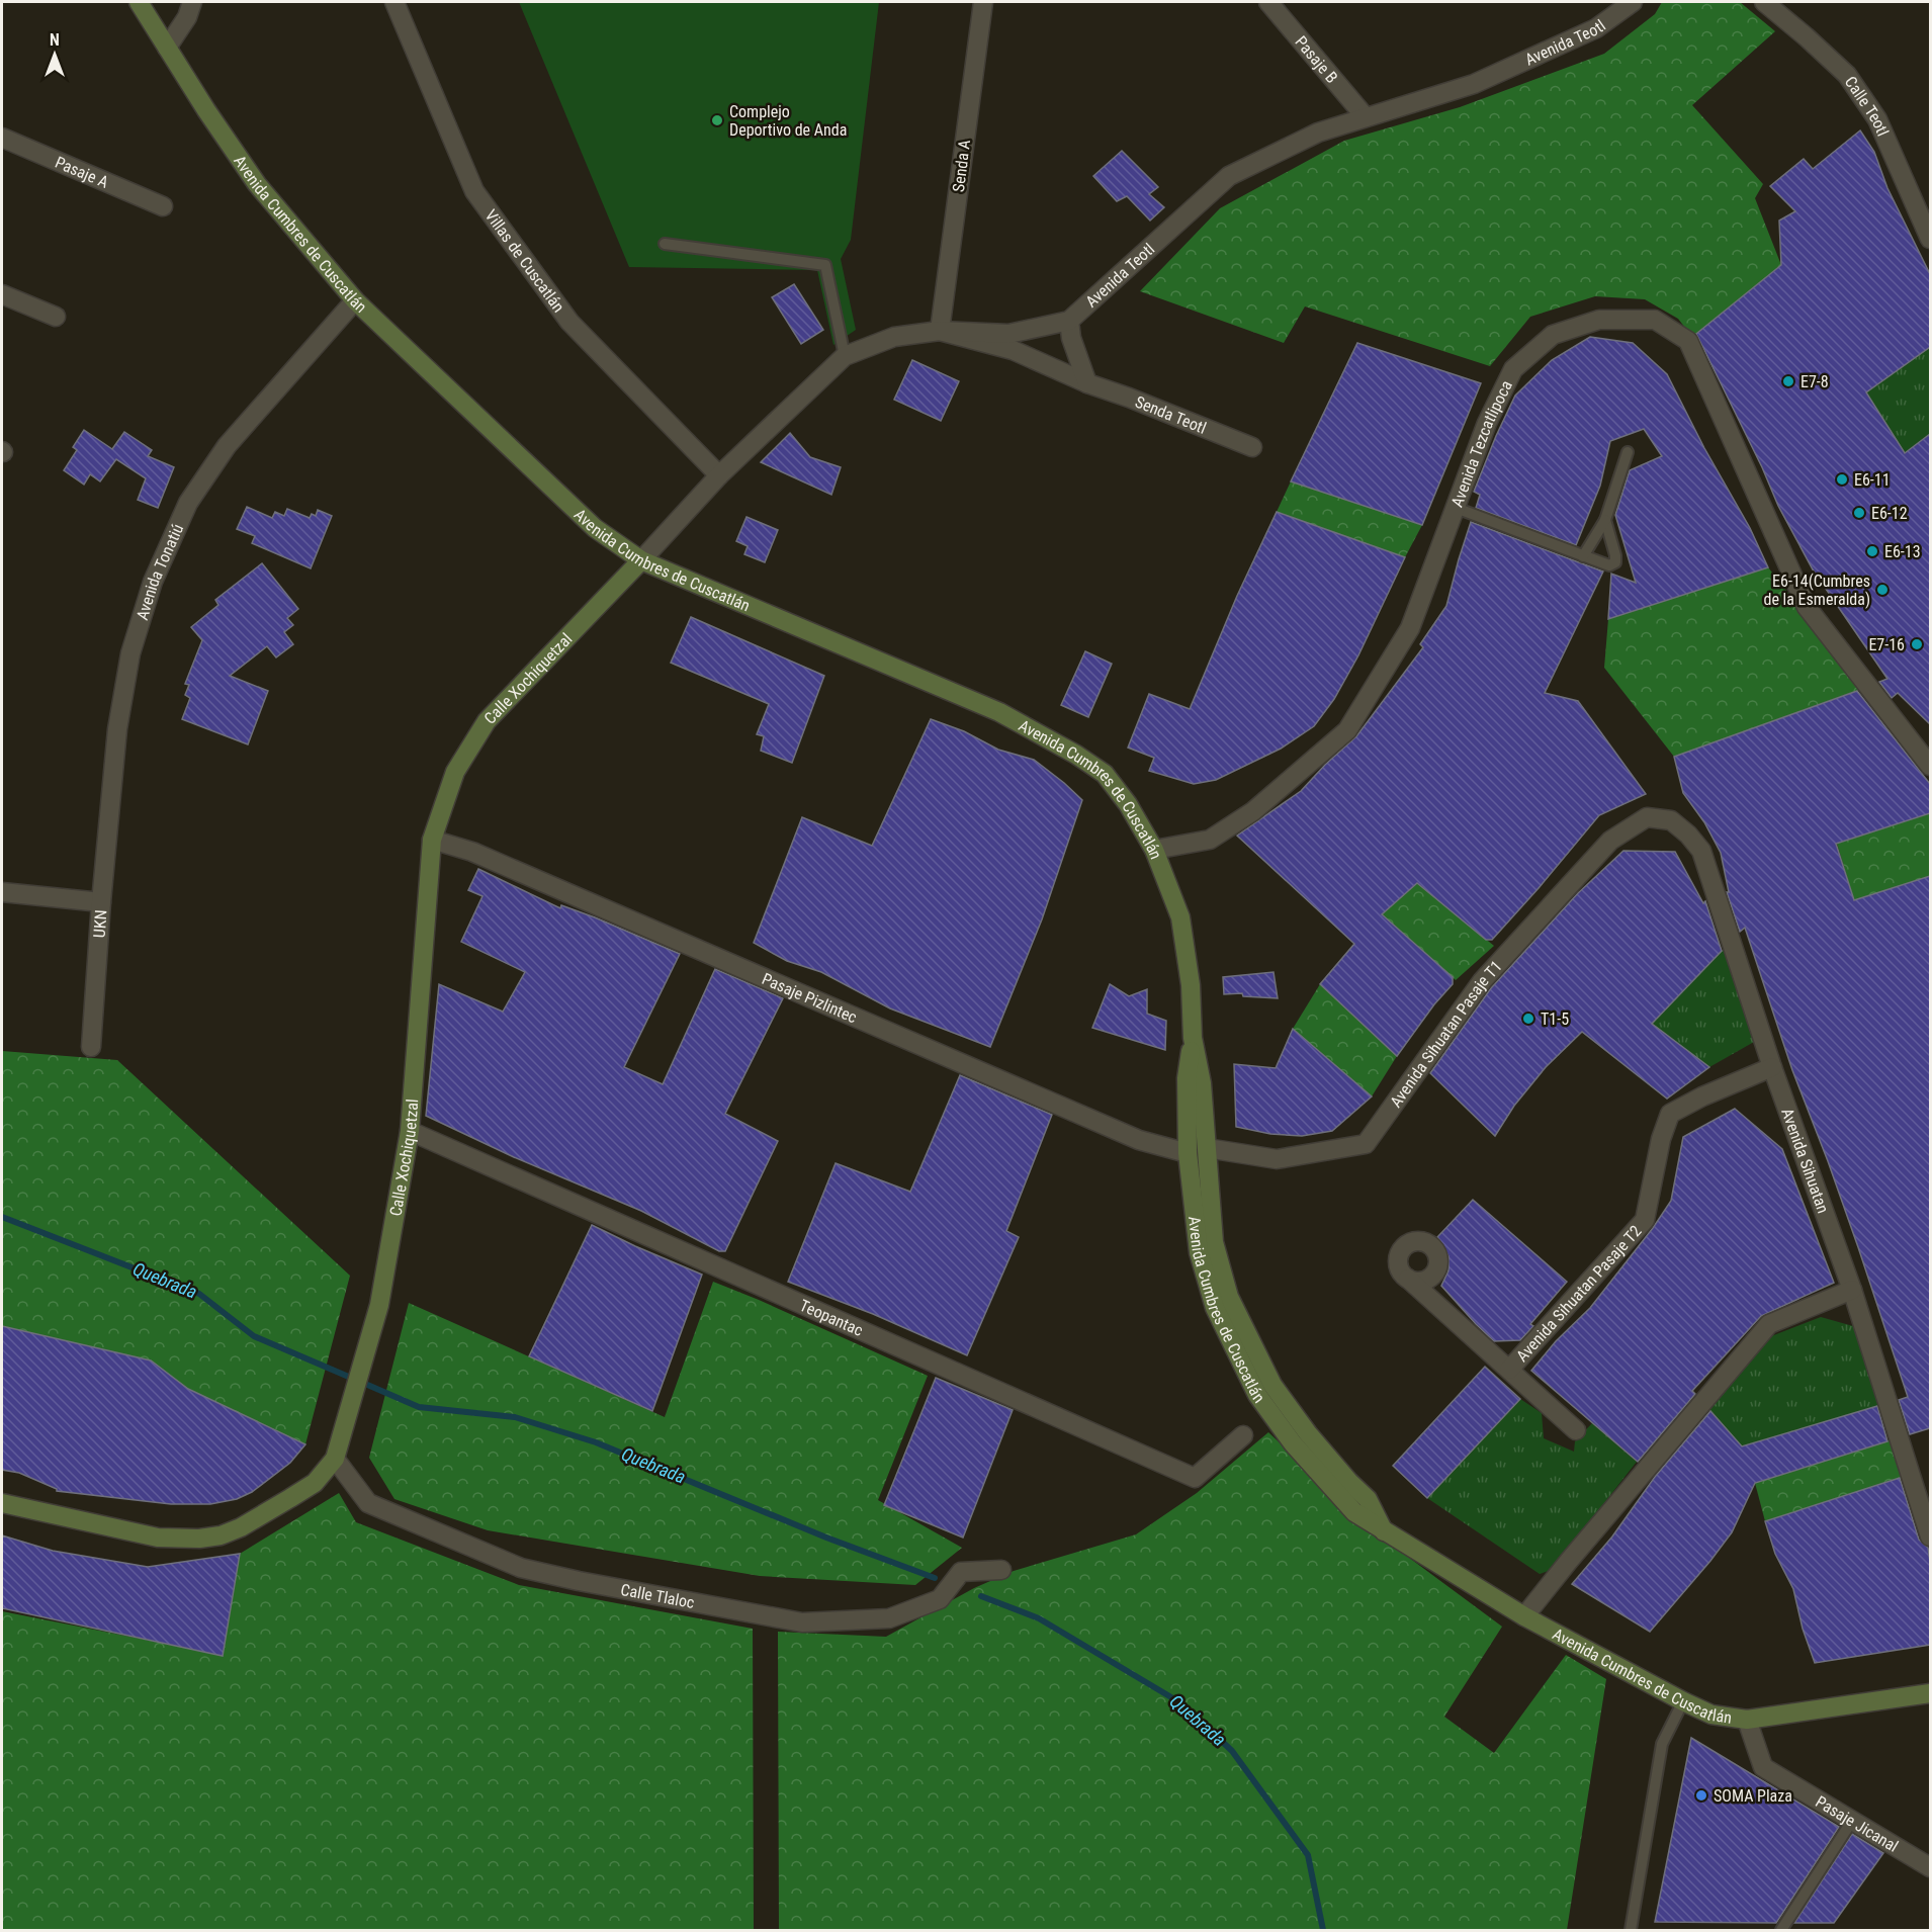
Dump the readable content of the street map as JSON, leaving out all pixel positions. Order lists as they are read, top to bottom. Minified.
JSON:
{"streets":{"main road":["Avenida Cumbres de Cuscatlán","Calle Xochiquetzal"],"street":["Avenida Teotl","Pasaje B","Calle Teotl","Senda A","Pasaje A","Villas de Cuscatlán","Senda Teotl","Avenida Tezcatlipoca","Avenida Tonatiú","UKN","Pasaje Pizlintec","Avenida Sihuatan Pasaje T1","Avenida Sihuatan","Avenida Sihuatan Pasaje T2","Teopantac","Calle Tlaloc","Pasaje Jicanal"]},"crossings":[["Avenida Teotl","Pasaje B"],["Avenida Teotl","Senda A"],["Avenida Teotl","Avenida Cumbres de Cuscatlán"],["Avenida Teotl","Villas de Cuscatlán"],["Avenida Teotl","Senda Teotl"],["Avenida Teotl","Calle Xochiquetzal"],["Senda A","Senda Teotl"],["Avenida Cumbres de Cuscatlán","Avenida Tezcatlipoca"],["Avenida Cumbres de Cuscatlán","Avenida Tonatiú"],["Avenida Cumbres de Cuscatlán","Calle Xochiquetzal"],["Avenida Cumbres de Cuscatlán","Pasaje Pizlintec"],["Avenida Cumbres de Cuscatlán","Avenida Sihuatan Pasaje T1"],["Avenida Cumbres de Cuscatlán","Pasaje Jicanal"],["Avenida Tonatiú","UKN"],["Calle Xochiquetzal","Pasaje Pizlintec"],["Calle Xochiquetzal","Teopantac"],["Calle Xochiquetzal","Calle Tlaloc"],["Avenida Sihuatan Pasaje T1","Avenida Sihuatan"],["Avenida Sihuatan","Avenida Sihuatan Pasaje T2"]],"water":["Quebrada"],"places":["Complejo Deportivo de Anda","E7-8","E6-11","E6-12","E6-13","E6-14(Cumbres de la Esmeralda)","E7-16","T1-5","SOMA Plaza"],"north":"top"}
